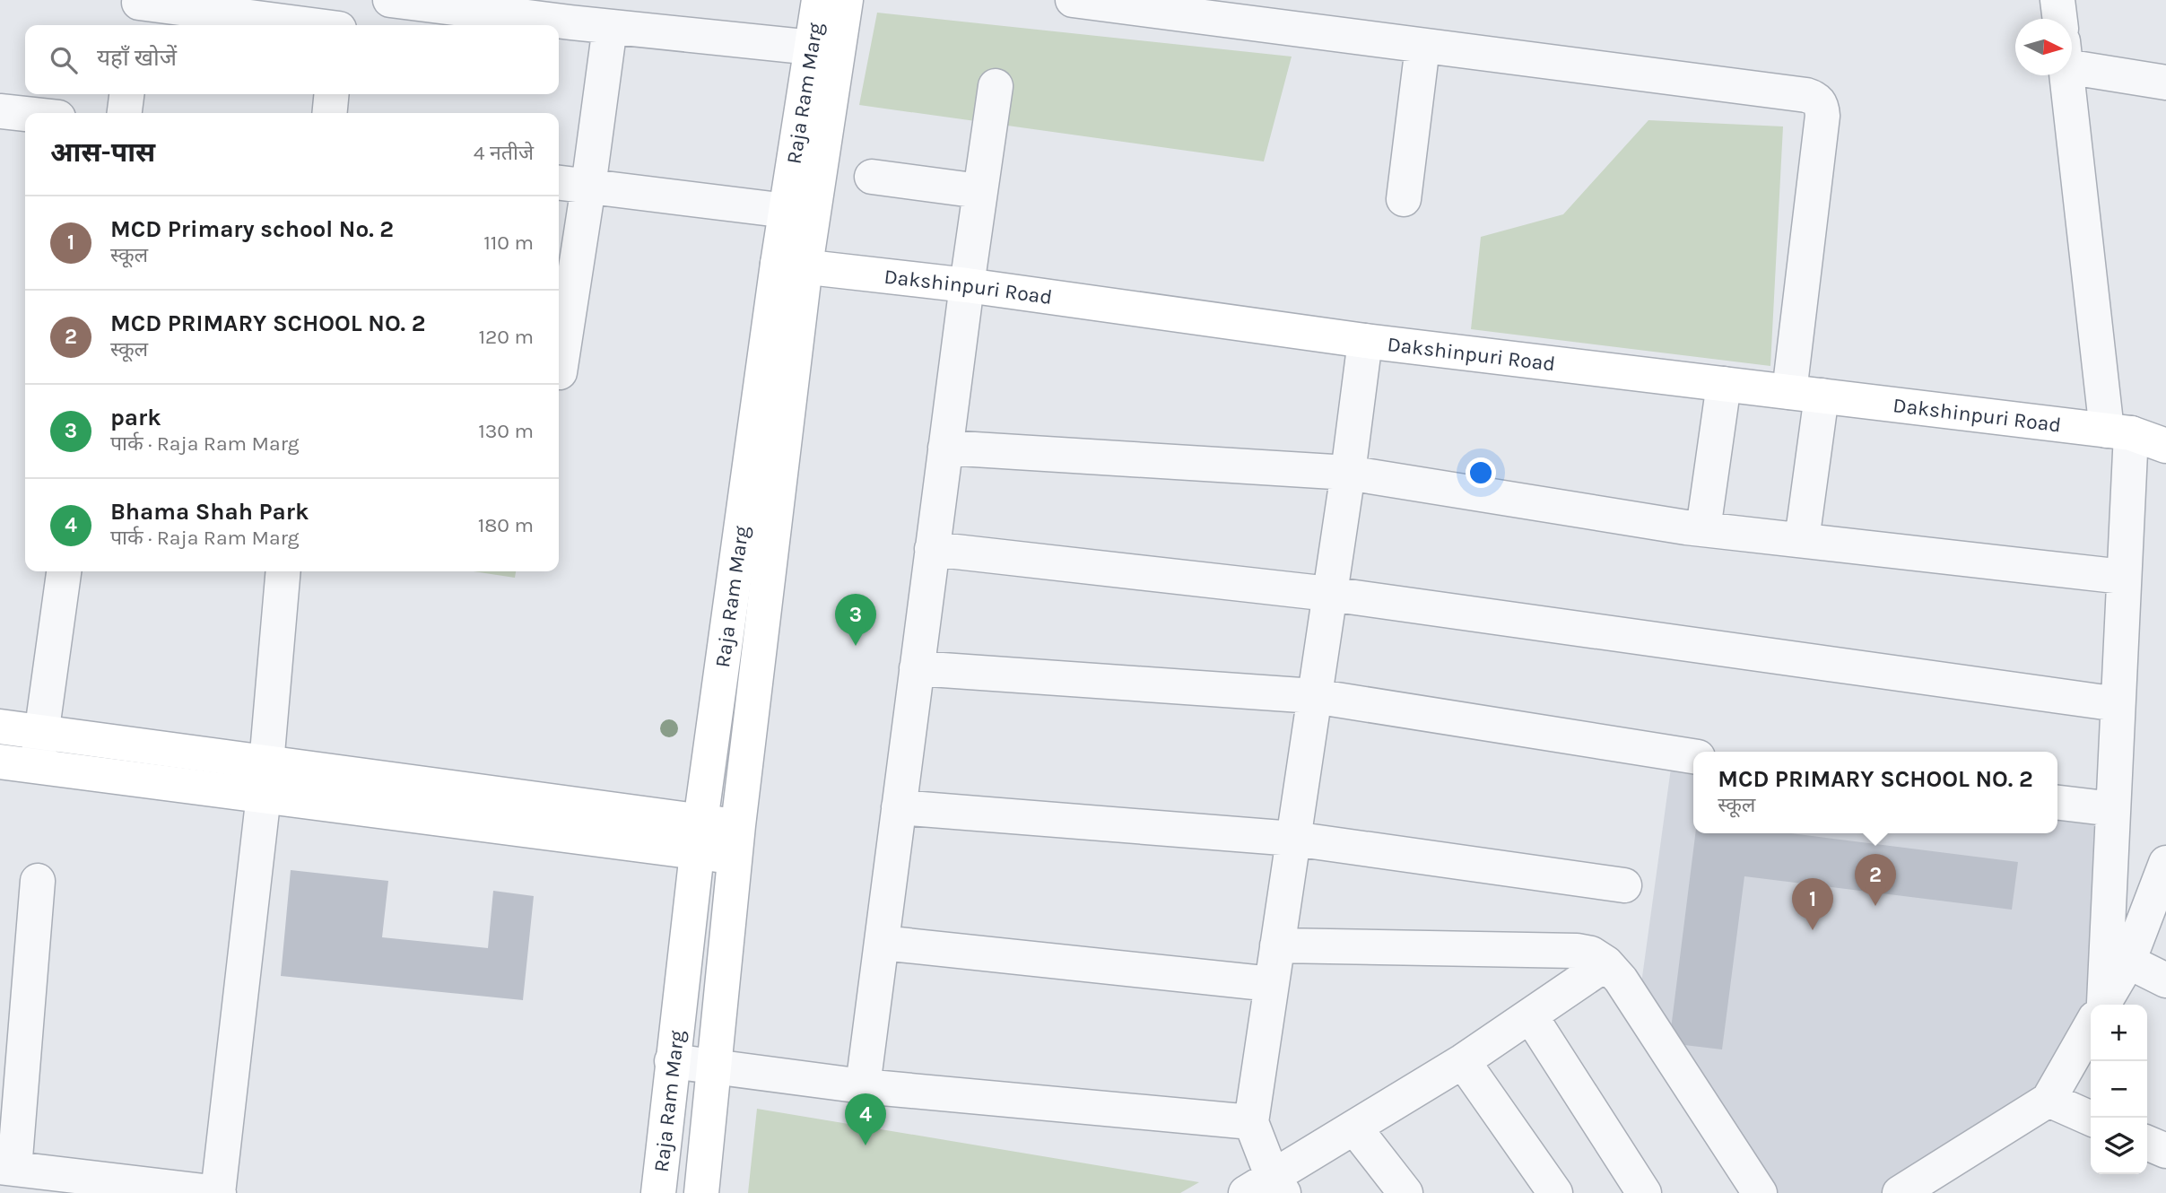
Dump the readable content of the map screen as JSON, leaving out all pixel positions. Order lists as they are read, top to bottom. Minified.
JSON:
{"streets":{"street":["Raja Ram Marg","Dakshinpuri Road"]},"crossings":[["Raja Ram Marg","Dakshinpuri Road"]],"north":"right","page":{"search":"यहाँ खोजें","heading":["आस-पास","4 नतीजे"],"list":[{"mark":"1","name":"MCD Primary school No. 2","note":"स्कूल","value":"110 m"},{"mark":"2","name":"MCD PRIMARY SCHOOL NO. 2","note":"स्कूल","value":"120 m"},{"mark":"3","name":"park","note":"पार्क · Raja Ram Marg","value":"130 m"},{"mark":"4","name":"Bhama Shah Park","note":"पार्क · Raja Ram Marg","value":"180 m"}],"pins":["3","2","1","4"],"popup":["MCD PRIMARY SCHOOL NO. 2","स्कूल"],"map_buttons":["+","−"]}}
